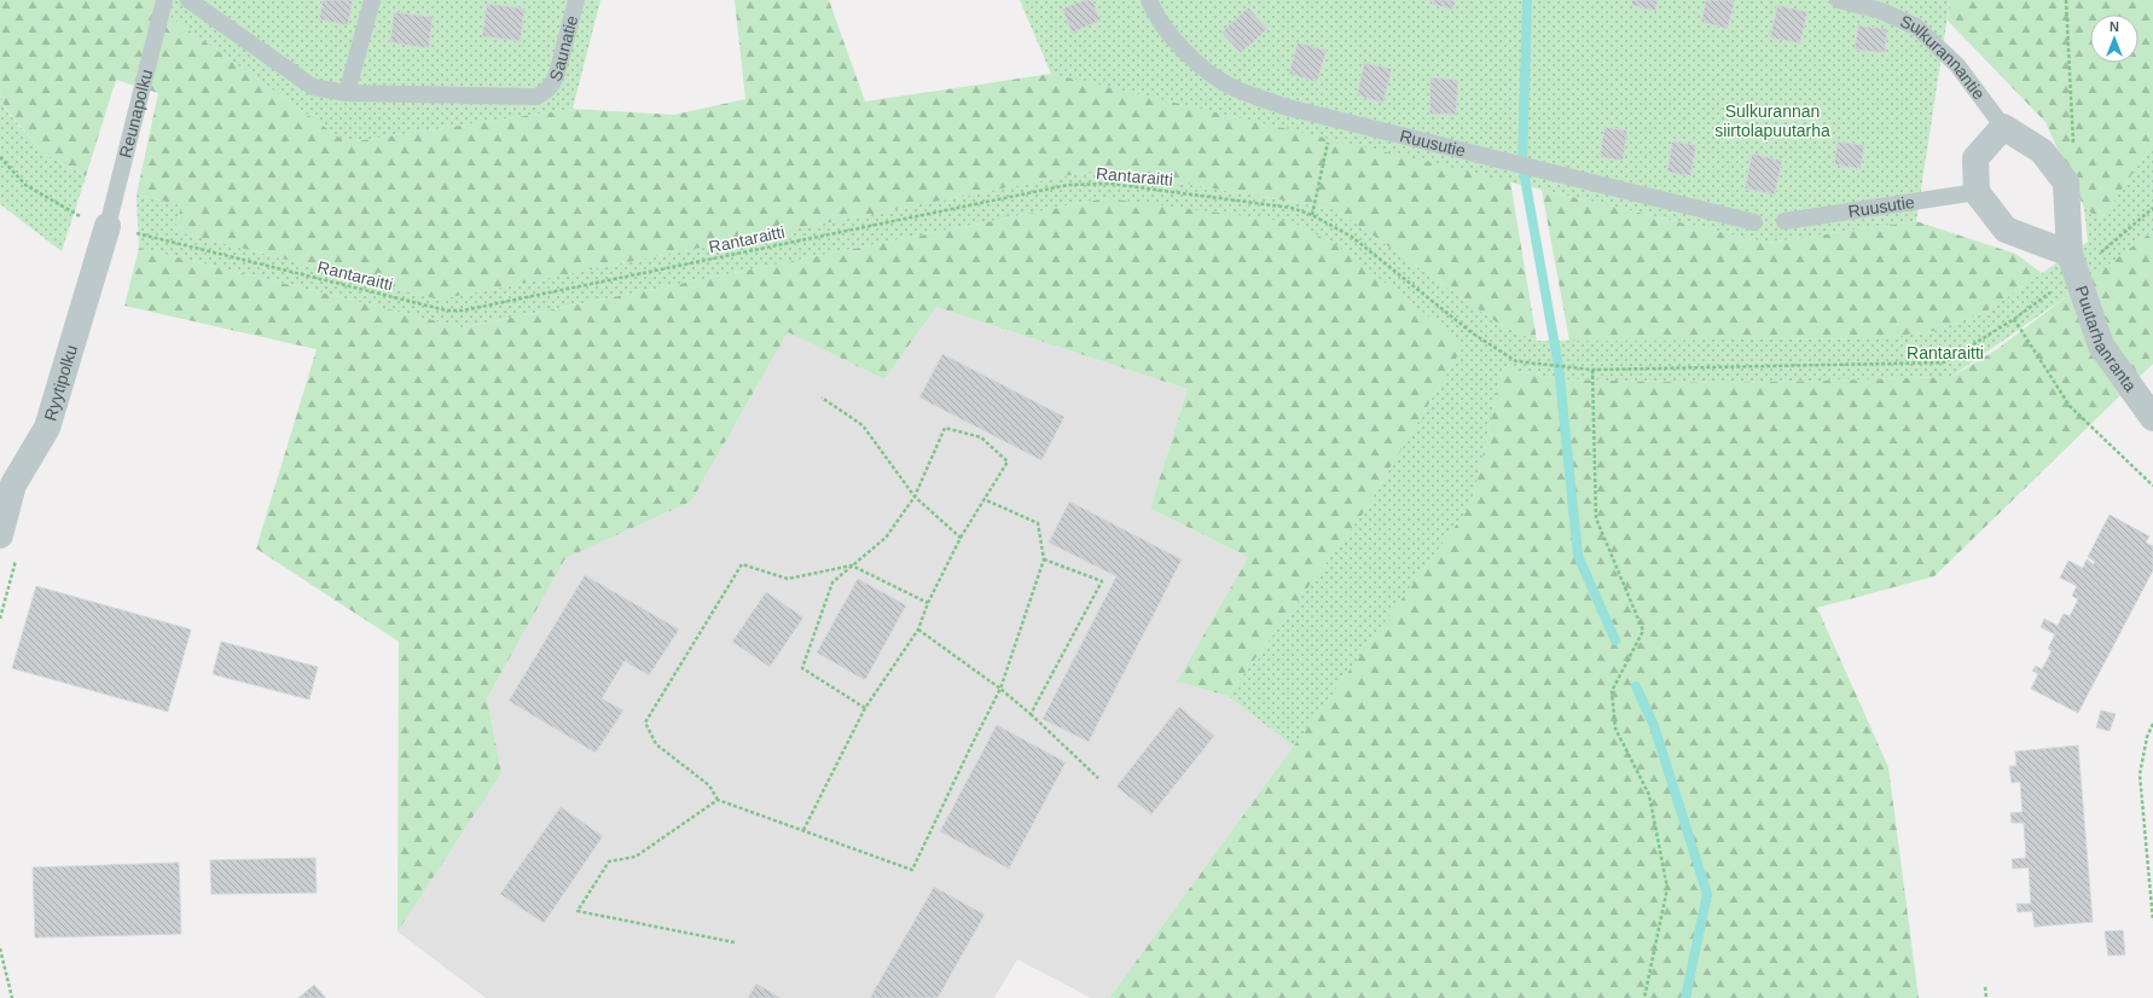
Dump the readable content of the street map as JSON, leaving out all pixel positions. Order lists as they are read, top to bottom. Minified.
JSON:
{"streets":{"street":["Puutarhanranta","Ryytipolku"],"lane":["Saunatie","Sulkurannantie","Reunapolku","Ruusutie"],"path":["Rantaraitti"]},"crossings":[["Reunapolku","Rantaraitti"],["Reunapolku","Ryytipolku"],["Rantaraitti","Puutarhanranta"],["Rantaraitti","Ryytipolku"]],"parks":["Sulkurannan siirtolapuutarha","Rantaraitti"],"north":"top"}
